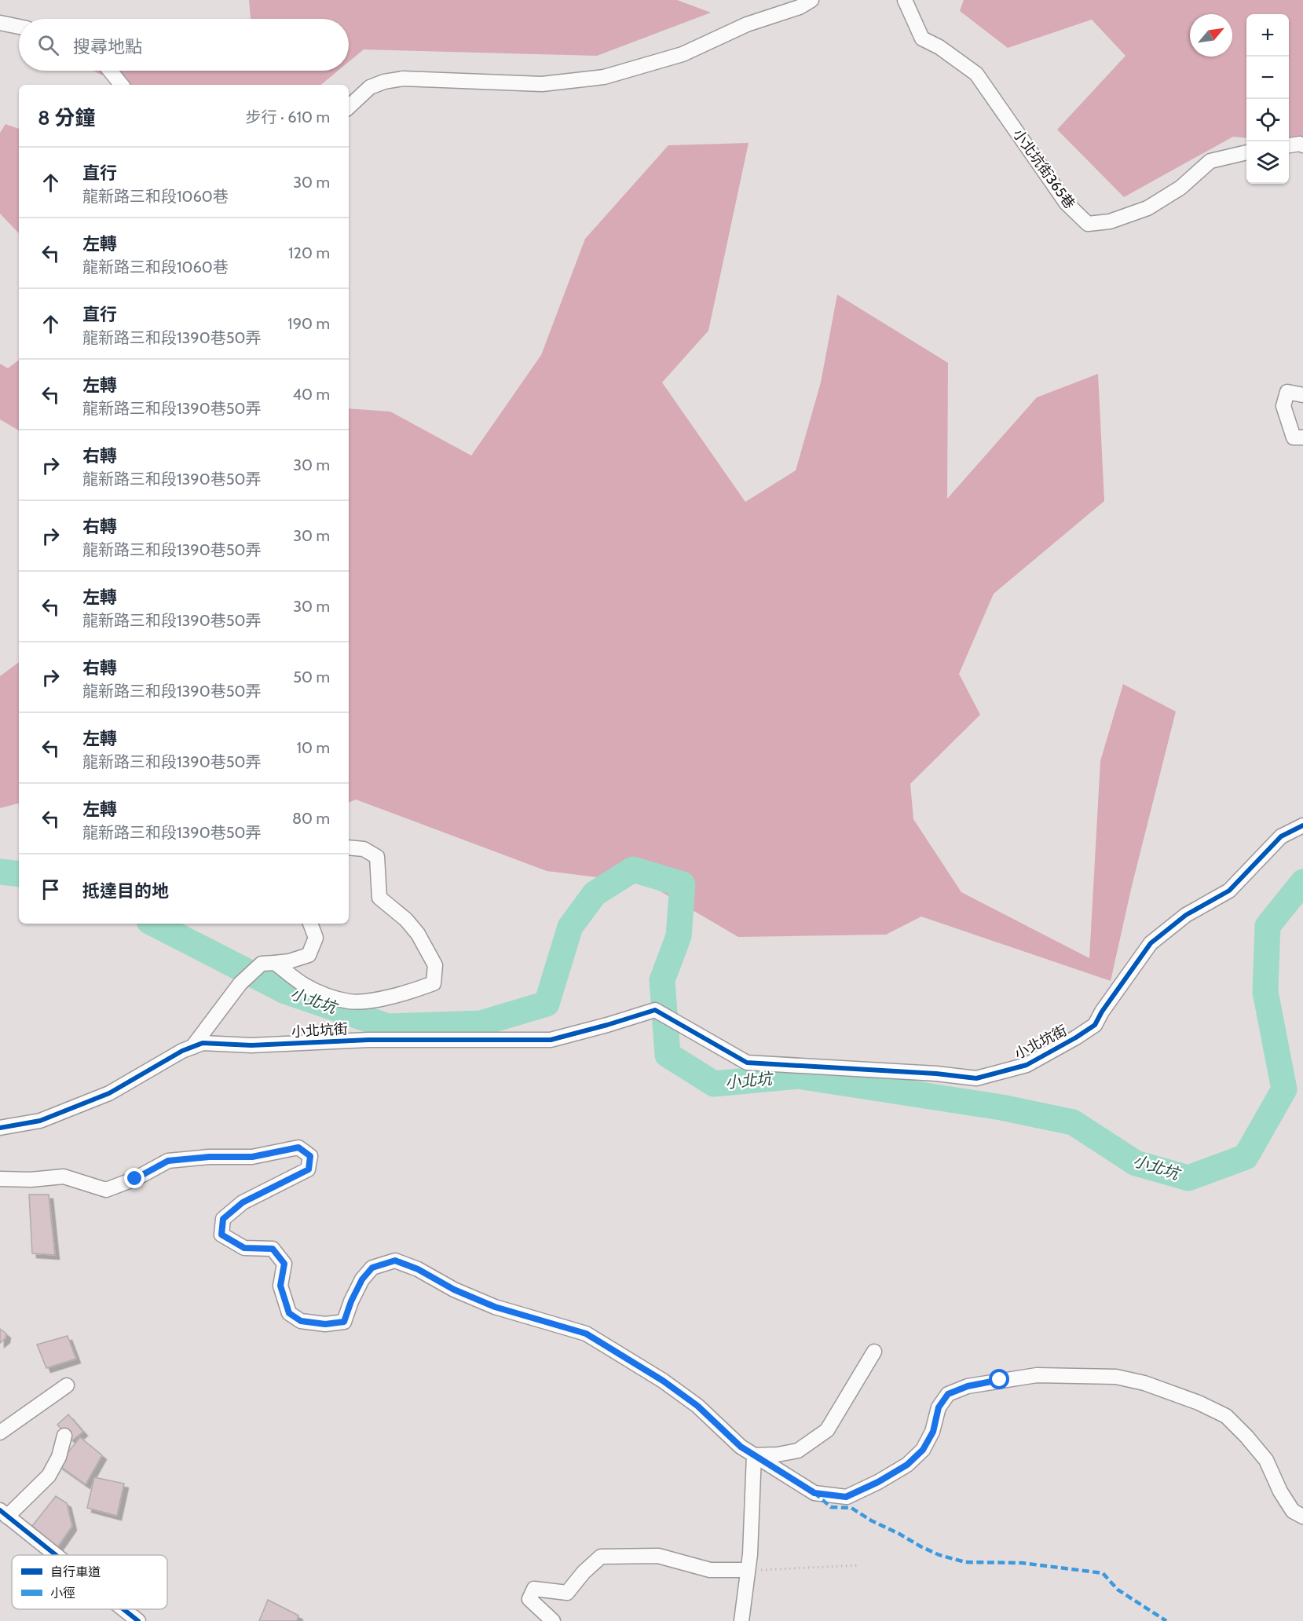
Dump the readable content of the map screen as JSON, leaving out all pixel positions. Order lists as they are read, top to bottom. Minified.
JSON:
{"streets":{"street":["小北坑街365巷","小北坑街"]},"water":["小北坑"],"legend":["自行車道","小徑"],"north":"top right","page":{"map_buttons":["+","−"],"search":"搜尋地點","heading":["8 分鐘","步行 · 610 m"],"list":[["直行","龍新路三和段1060巷","30 m"],["左轉","龍新路三和段1060巷","120 m"],["直行","龍新路三和段1390巷50弄","190 m"],["左轉","龍新路三和段1390巷50弄","40 m"],["右轉","龍新路三和段1390巷50弄","30 m"],["右轉","龍新路三和段1390巷50弄","30 m"],["左轉","龍新路三和段1390巷50弄","30 m"],["右轉","龍新路三和段1390巷50弄","50 m"],["左轉","龍新路三和段1390巷50弄","10 m"],["左轉","龍新路三和段1390巷50弄","80 m"],"抵達目的地"]}}
